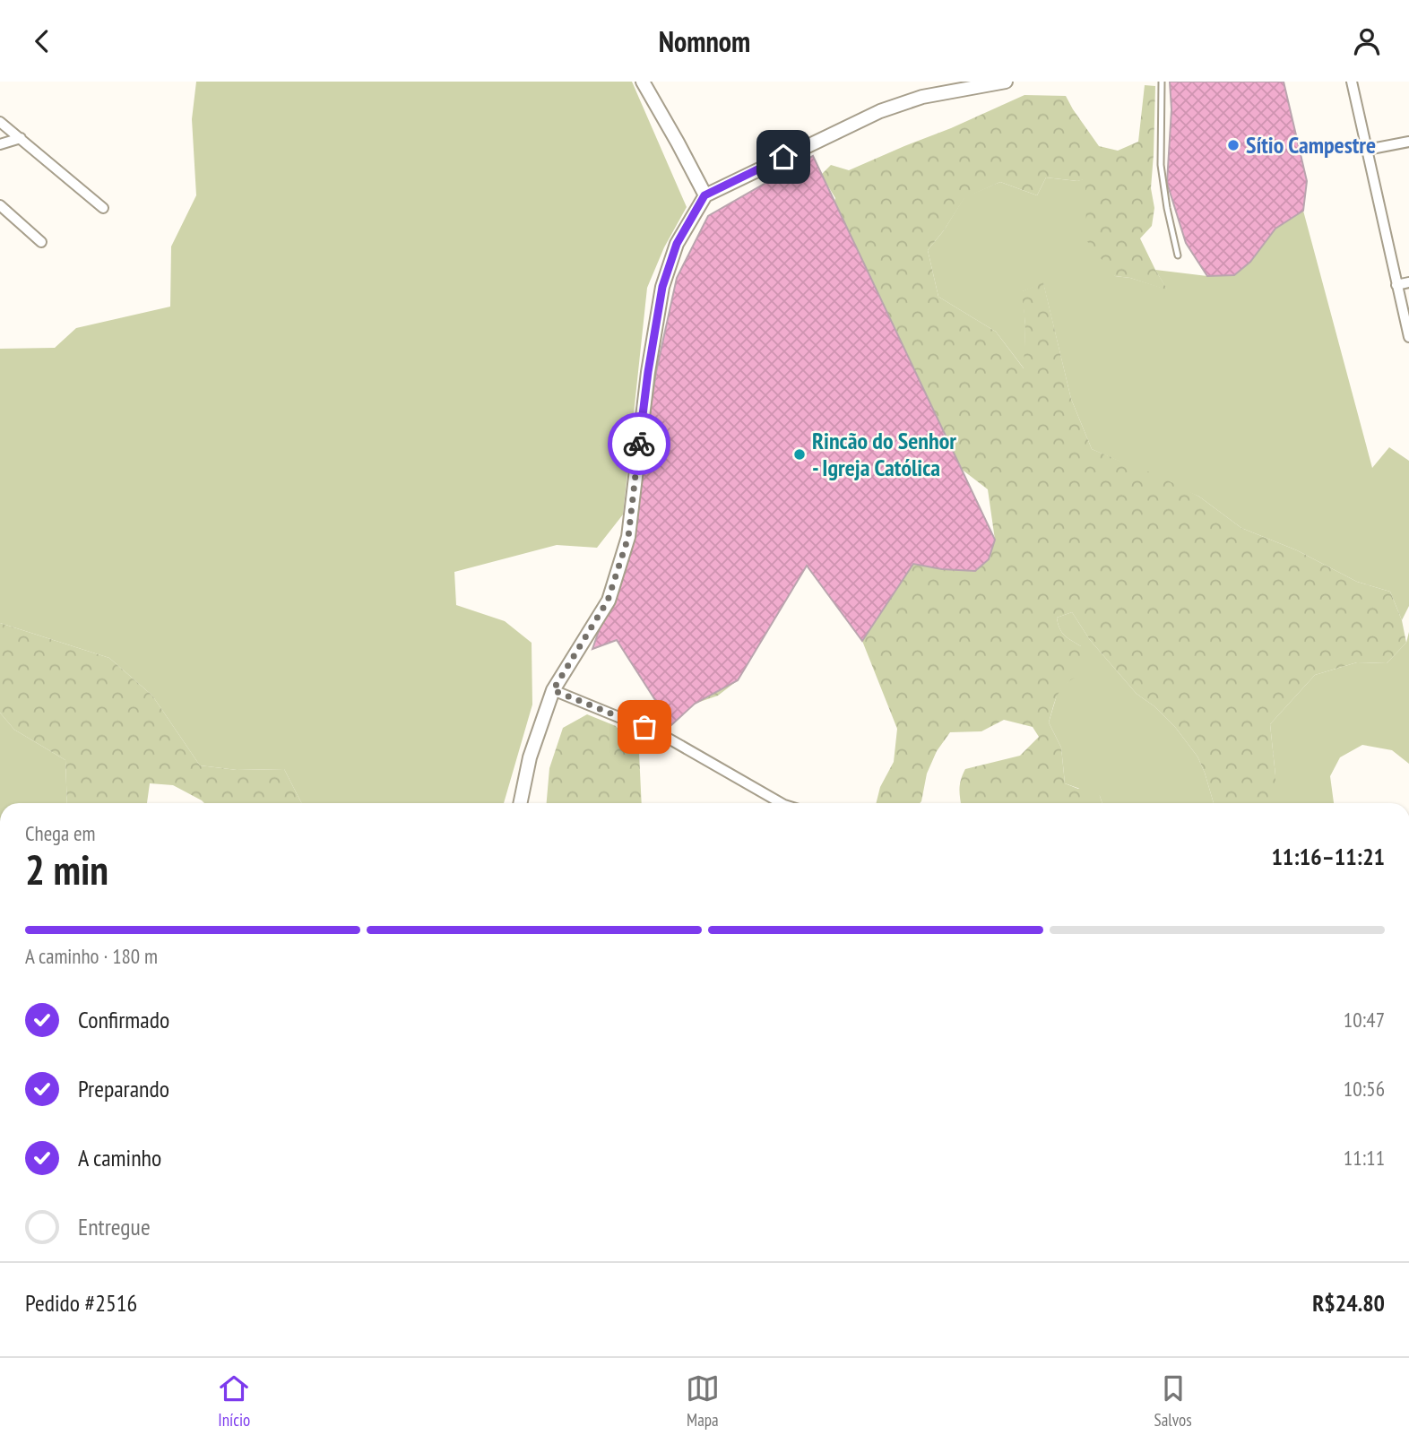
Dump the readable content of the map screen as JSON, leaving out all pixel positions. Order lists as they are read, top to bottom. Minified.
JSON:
{"places":["Sítio Campestre","Rincão do Senhor - Igreja Católica"],"page":{"header":"Nomnom","heading":["2 min","Chega em","11:16–11:21"],"panel":["Pedido #2516","R$24.80"],"bar":"A caminho · 180 m","list":[["Confirmado","10:47"],["Preparando","10:56"],["A caminho","11:11"],"Entregue"],"tabs":["Início","Mapa","Salvos"]}}
